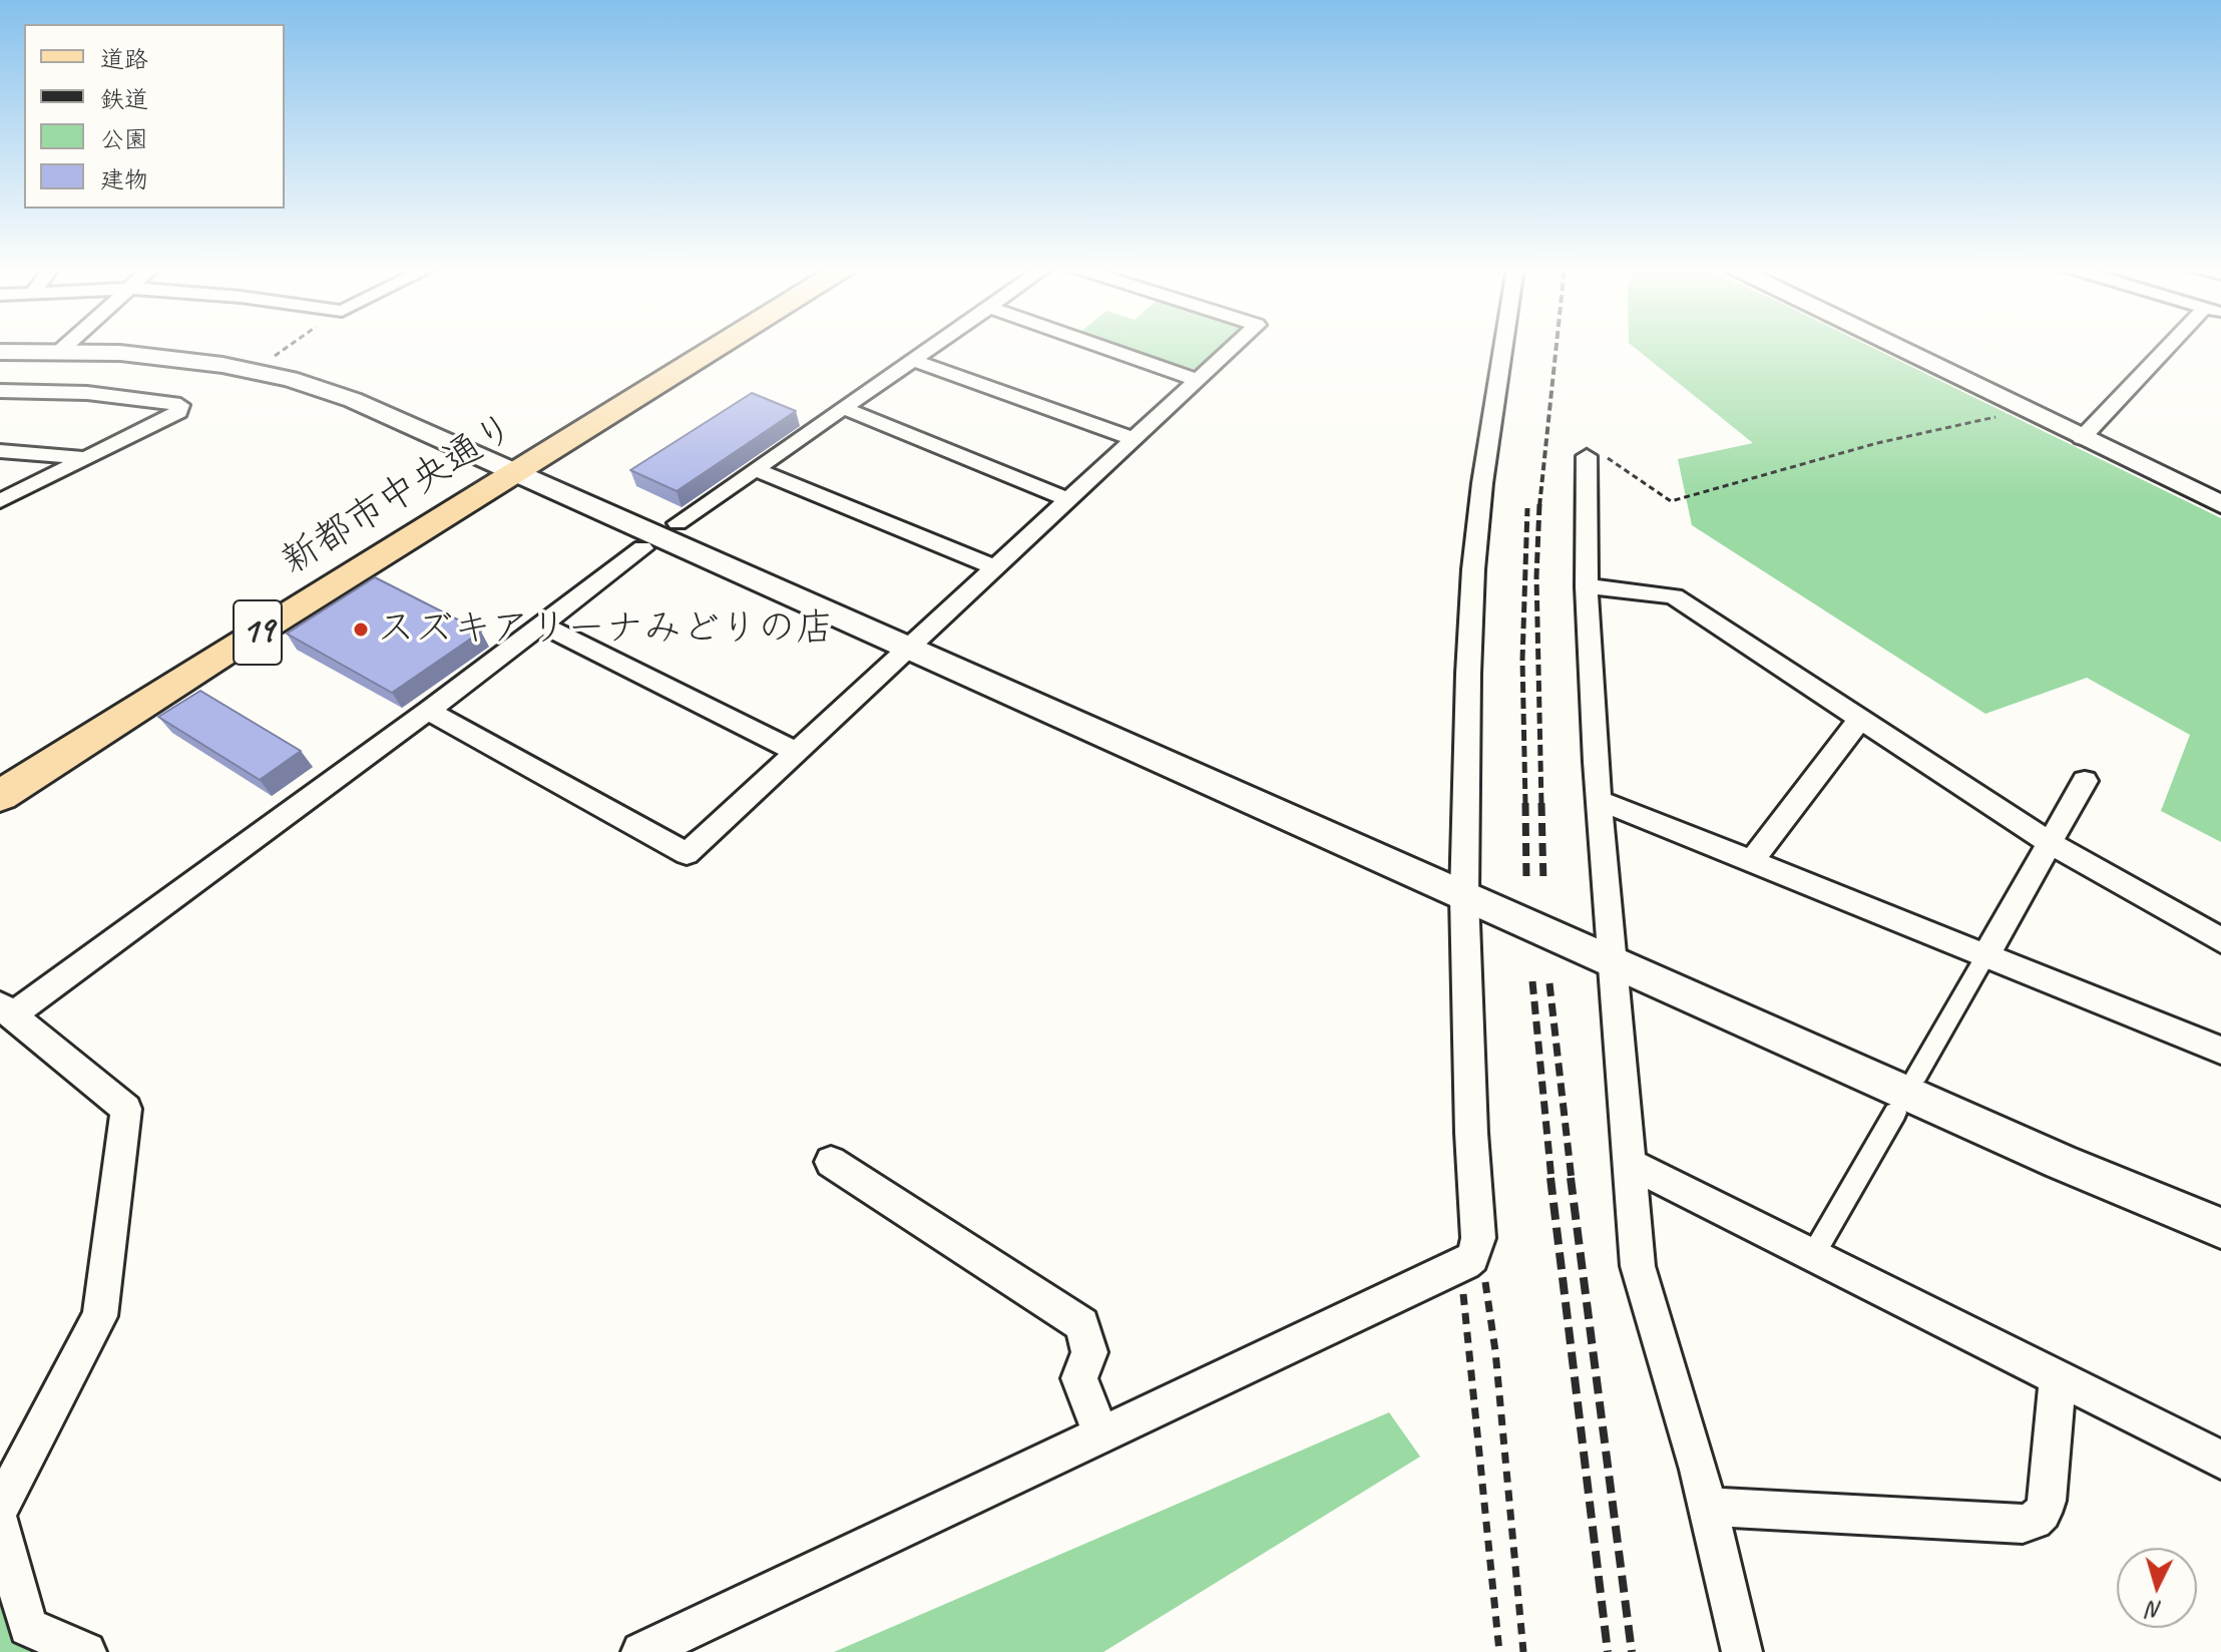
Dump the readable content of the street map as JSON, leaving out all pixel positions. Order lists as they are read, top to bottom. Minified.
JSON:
{"streets":{"main road":["新都市中央通り","19"]},"places":["スズキアリーナみどりの店"],"legend":["道路","鉄道","公園","建物"],"north":"bottom"}
